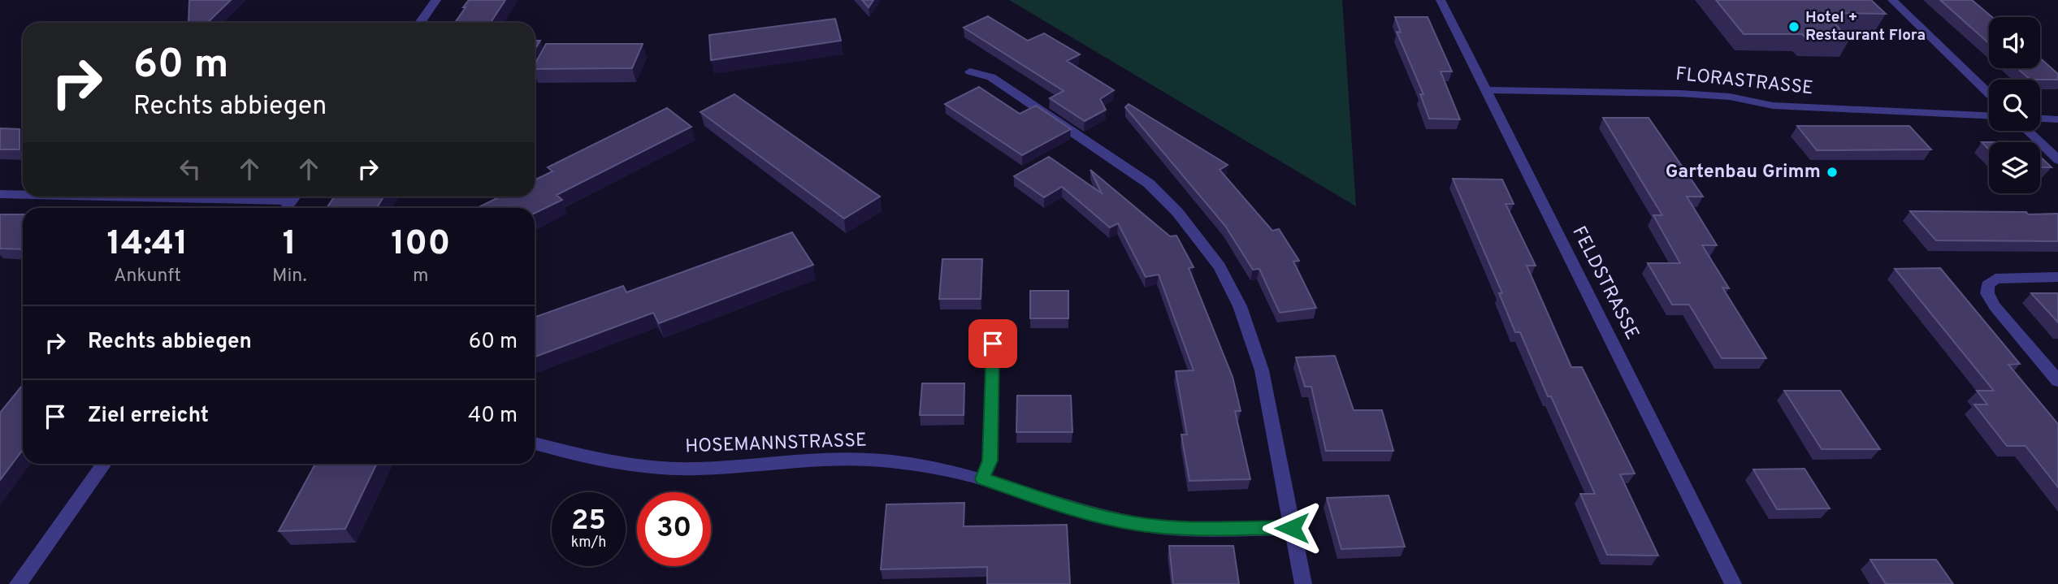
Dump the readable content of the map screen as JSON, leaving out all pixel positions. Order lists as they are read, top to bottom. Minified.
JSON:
{"streets":{"street":["FLORASTRASSE","FELDSTRASSE","HOSEMANNSTRASSE"]},"crossings":[["FLORASTRASSE","FELDSTRASSE"]],"places":["Hotel + Restaurant Flora","Gartenbau Grimm"],"page":{"turn":["60 m","Rechts abbiegen"],"eta":["14:41","Ankunft","1","Min.","100","m"],"list":[{"name":"Rechts abbiegen","value":"60 m"},{"name":"Ziel erreicht","value":"40 m"}],"speed":"25 km/h","limit":"30"}}
